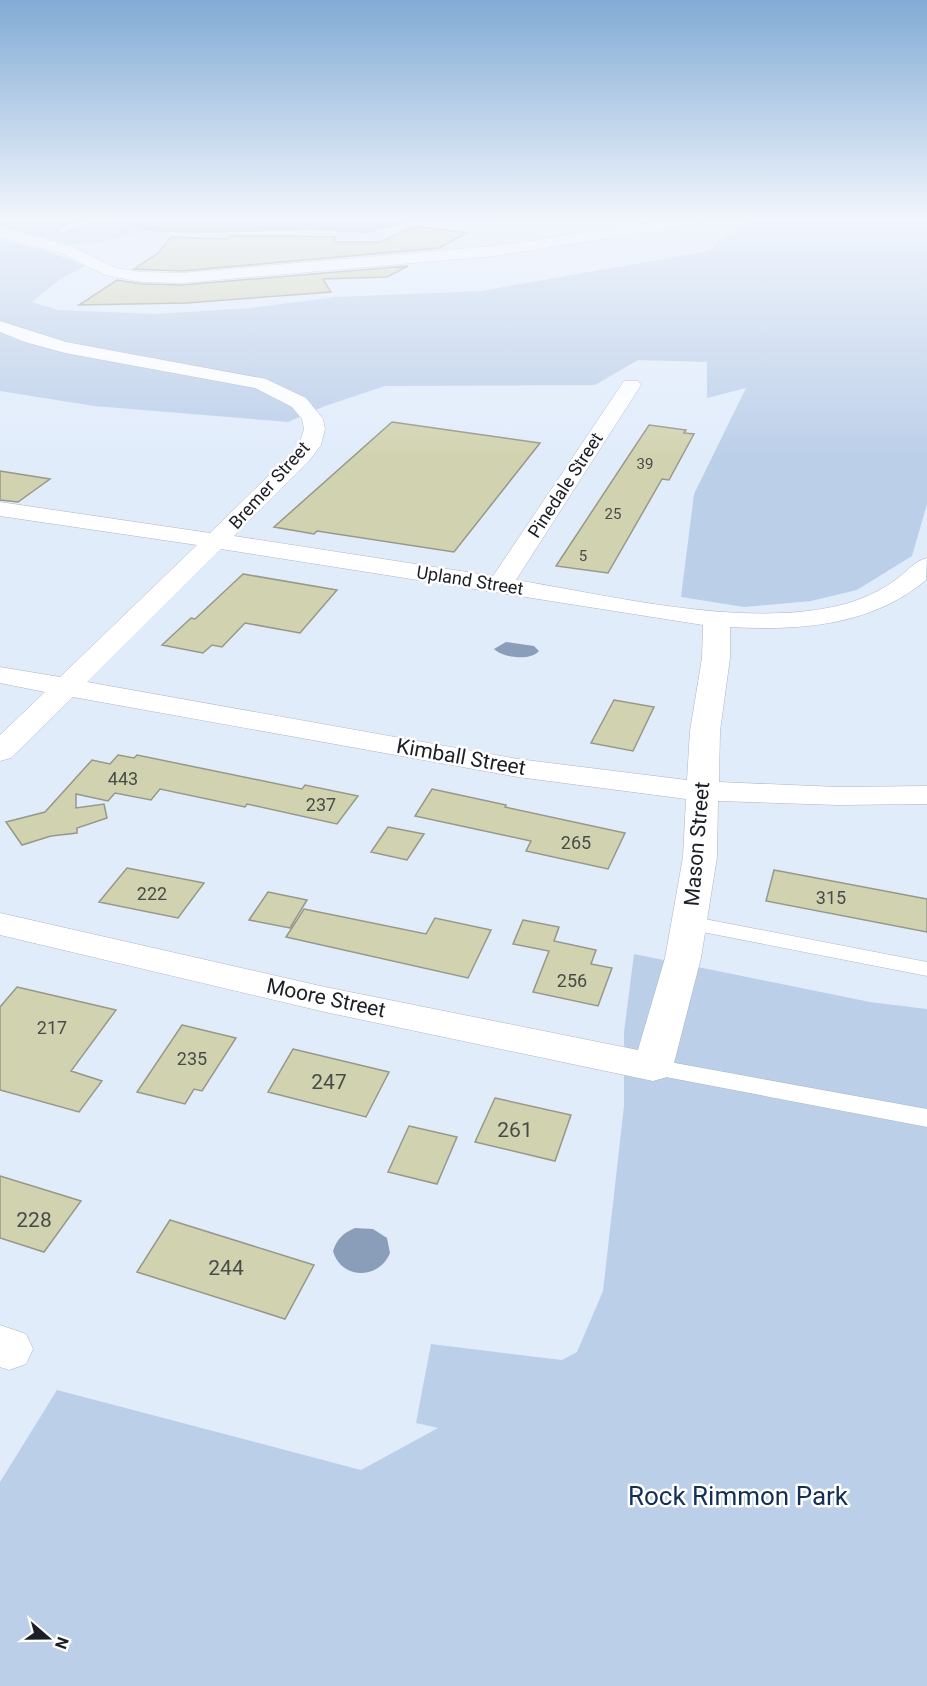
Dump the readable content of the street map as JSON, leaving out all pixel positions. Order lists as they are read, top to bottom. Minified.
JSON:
{"streets":{"street":["Bremer Street","Pinedale Street","Upland Street","Kimball Street","Mason Street","Moore Street"]},"crossings":[["Bremer Street","Upland Street"],["Bremer Street","Kimball Street"],["Pinedale Street","Upland Street"],["Upland Street","Mason Street"],["Kimball Street","Mason Street"],["Mason Street","Moore Street"]],"parks":["Rock Rimmon Park"],"house_numbers":["39","25","5","443","237","265","222","315","256","217","235","247","261","228","244"],"north":"right"}
